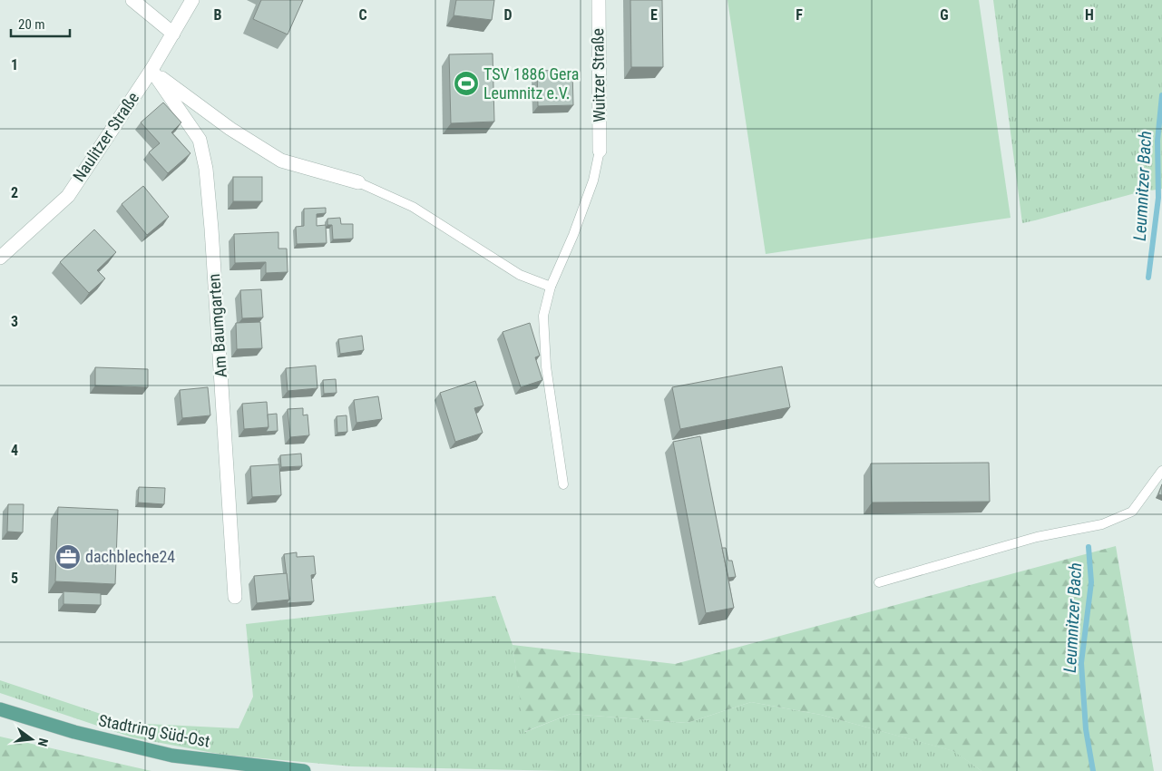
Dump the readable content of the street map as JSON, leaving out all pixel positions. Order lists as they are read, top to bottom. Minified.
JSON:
{"streets":{"main road":["Stadtring Süd-Ost"],"street":["Wuitzer Straße","Naulitzer Straße","Am Baumgarten"]},"crossings":[["Naulitzer Straße","Am Baumgarten"]],"water":["Leumnitzer Bach"],"places":{"sports":["TSV 1886 Gera Leumnitz e.V."],"office":["dachbleche24"]},"scale_bar":"20 m","north":"right","grid":{"columns":["B","C","D","E","F","G","H"],"rows":["1","2","3","4","5"]}}
